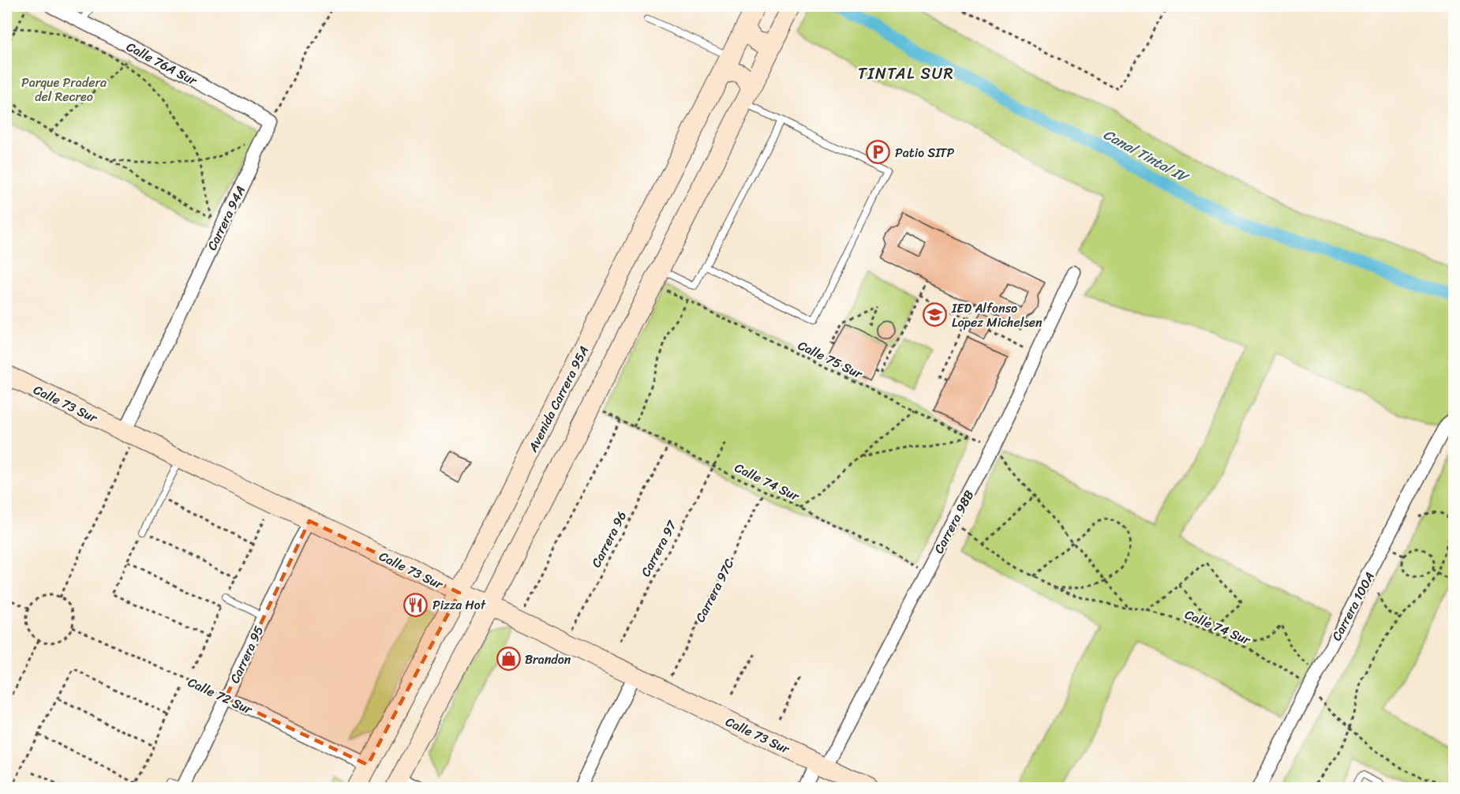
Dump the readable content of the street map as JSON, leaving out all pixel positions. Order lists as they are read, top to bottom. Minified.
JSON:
{"streets":{"main road":["Avenida Carrera 95A","Calle 73 Sur"],"street":["Calle 76A Sur","Carrera 94A","Carrera 98B","Carrera 100A","Carrera 95","Calle 72 Sur"],"path":["Calle 75 Sur","Calle 74 Sur","Carrera 96","Carrera 97","Carrera 97C"]},"crossings":[["Calle 76A Sur","Carrera 94A"],["Carrera 94A","Calle 73 Sur"],["Calle 75 Sur","Carrera 98B"],["Avenida Carrera 95A","Calle 73 Sur"],["Avenida Carrera 95A","Calle 72 Sur"],["Calle 73 Sur","Carrera 98B"],["Calle 73 Sur","Carrera 96"],["Calle 73 Sur","Carrera 97C"],["Calle 73 Sur","Carrera 95"],["Calle 74 Sur","Carrera 98B"],["Calle 74 Sur","Carrera 96"],["Calle 74 Sur","Carrera 97"],["Calle 74 Sur","Carrera 97C"],["Calle 74 Sur","Carrera 100A"],["Carrera 95","Calle 72 Sur"]],"districts":["TINTAL SUR"],"water":["Canal Tintal IV"],"parks":["Parque Pradera del Recreo"],"places":{"parking":["Patio SITP"],"school or university":["IED Alfonso Lopez Michelsen"],"restaurant":["Pizza Hot"],"shop":["Brandon"]}}
